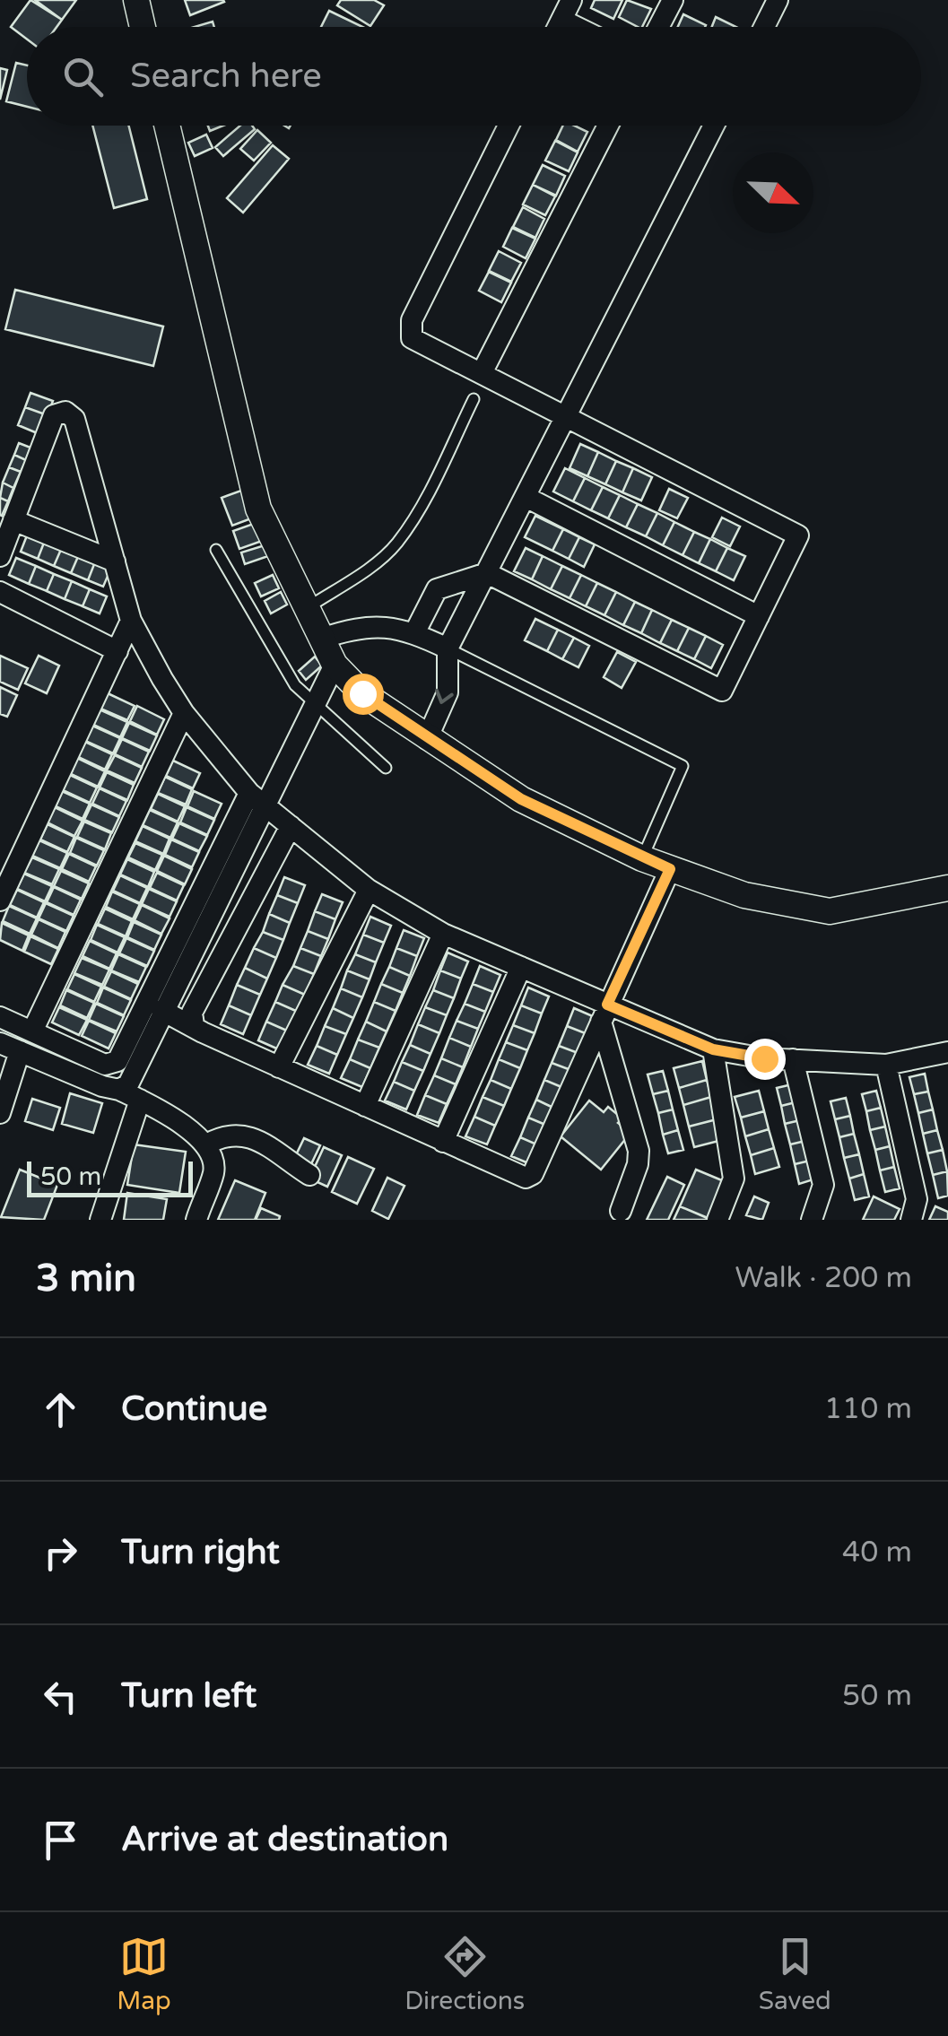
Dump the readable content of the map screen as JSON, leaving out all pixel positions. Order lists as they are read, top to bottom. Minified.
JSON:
{"scale_bar":"50 m","north":"bottom right","page":{"search":"Search here","scale":"50 m","heading":["3 min","Walk · 200 m"],"list":[["Continue","110 m"],["Turn right","40 m"],["Turn left","50 m"],"Arrive at destination"],"nav":["Map","Directions","Saved"]}}
